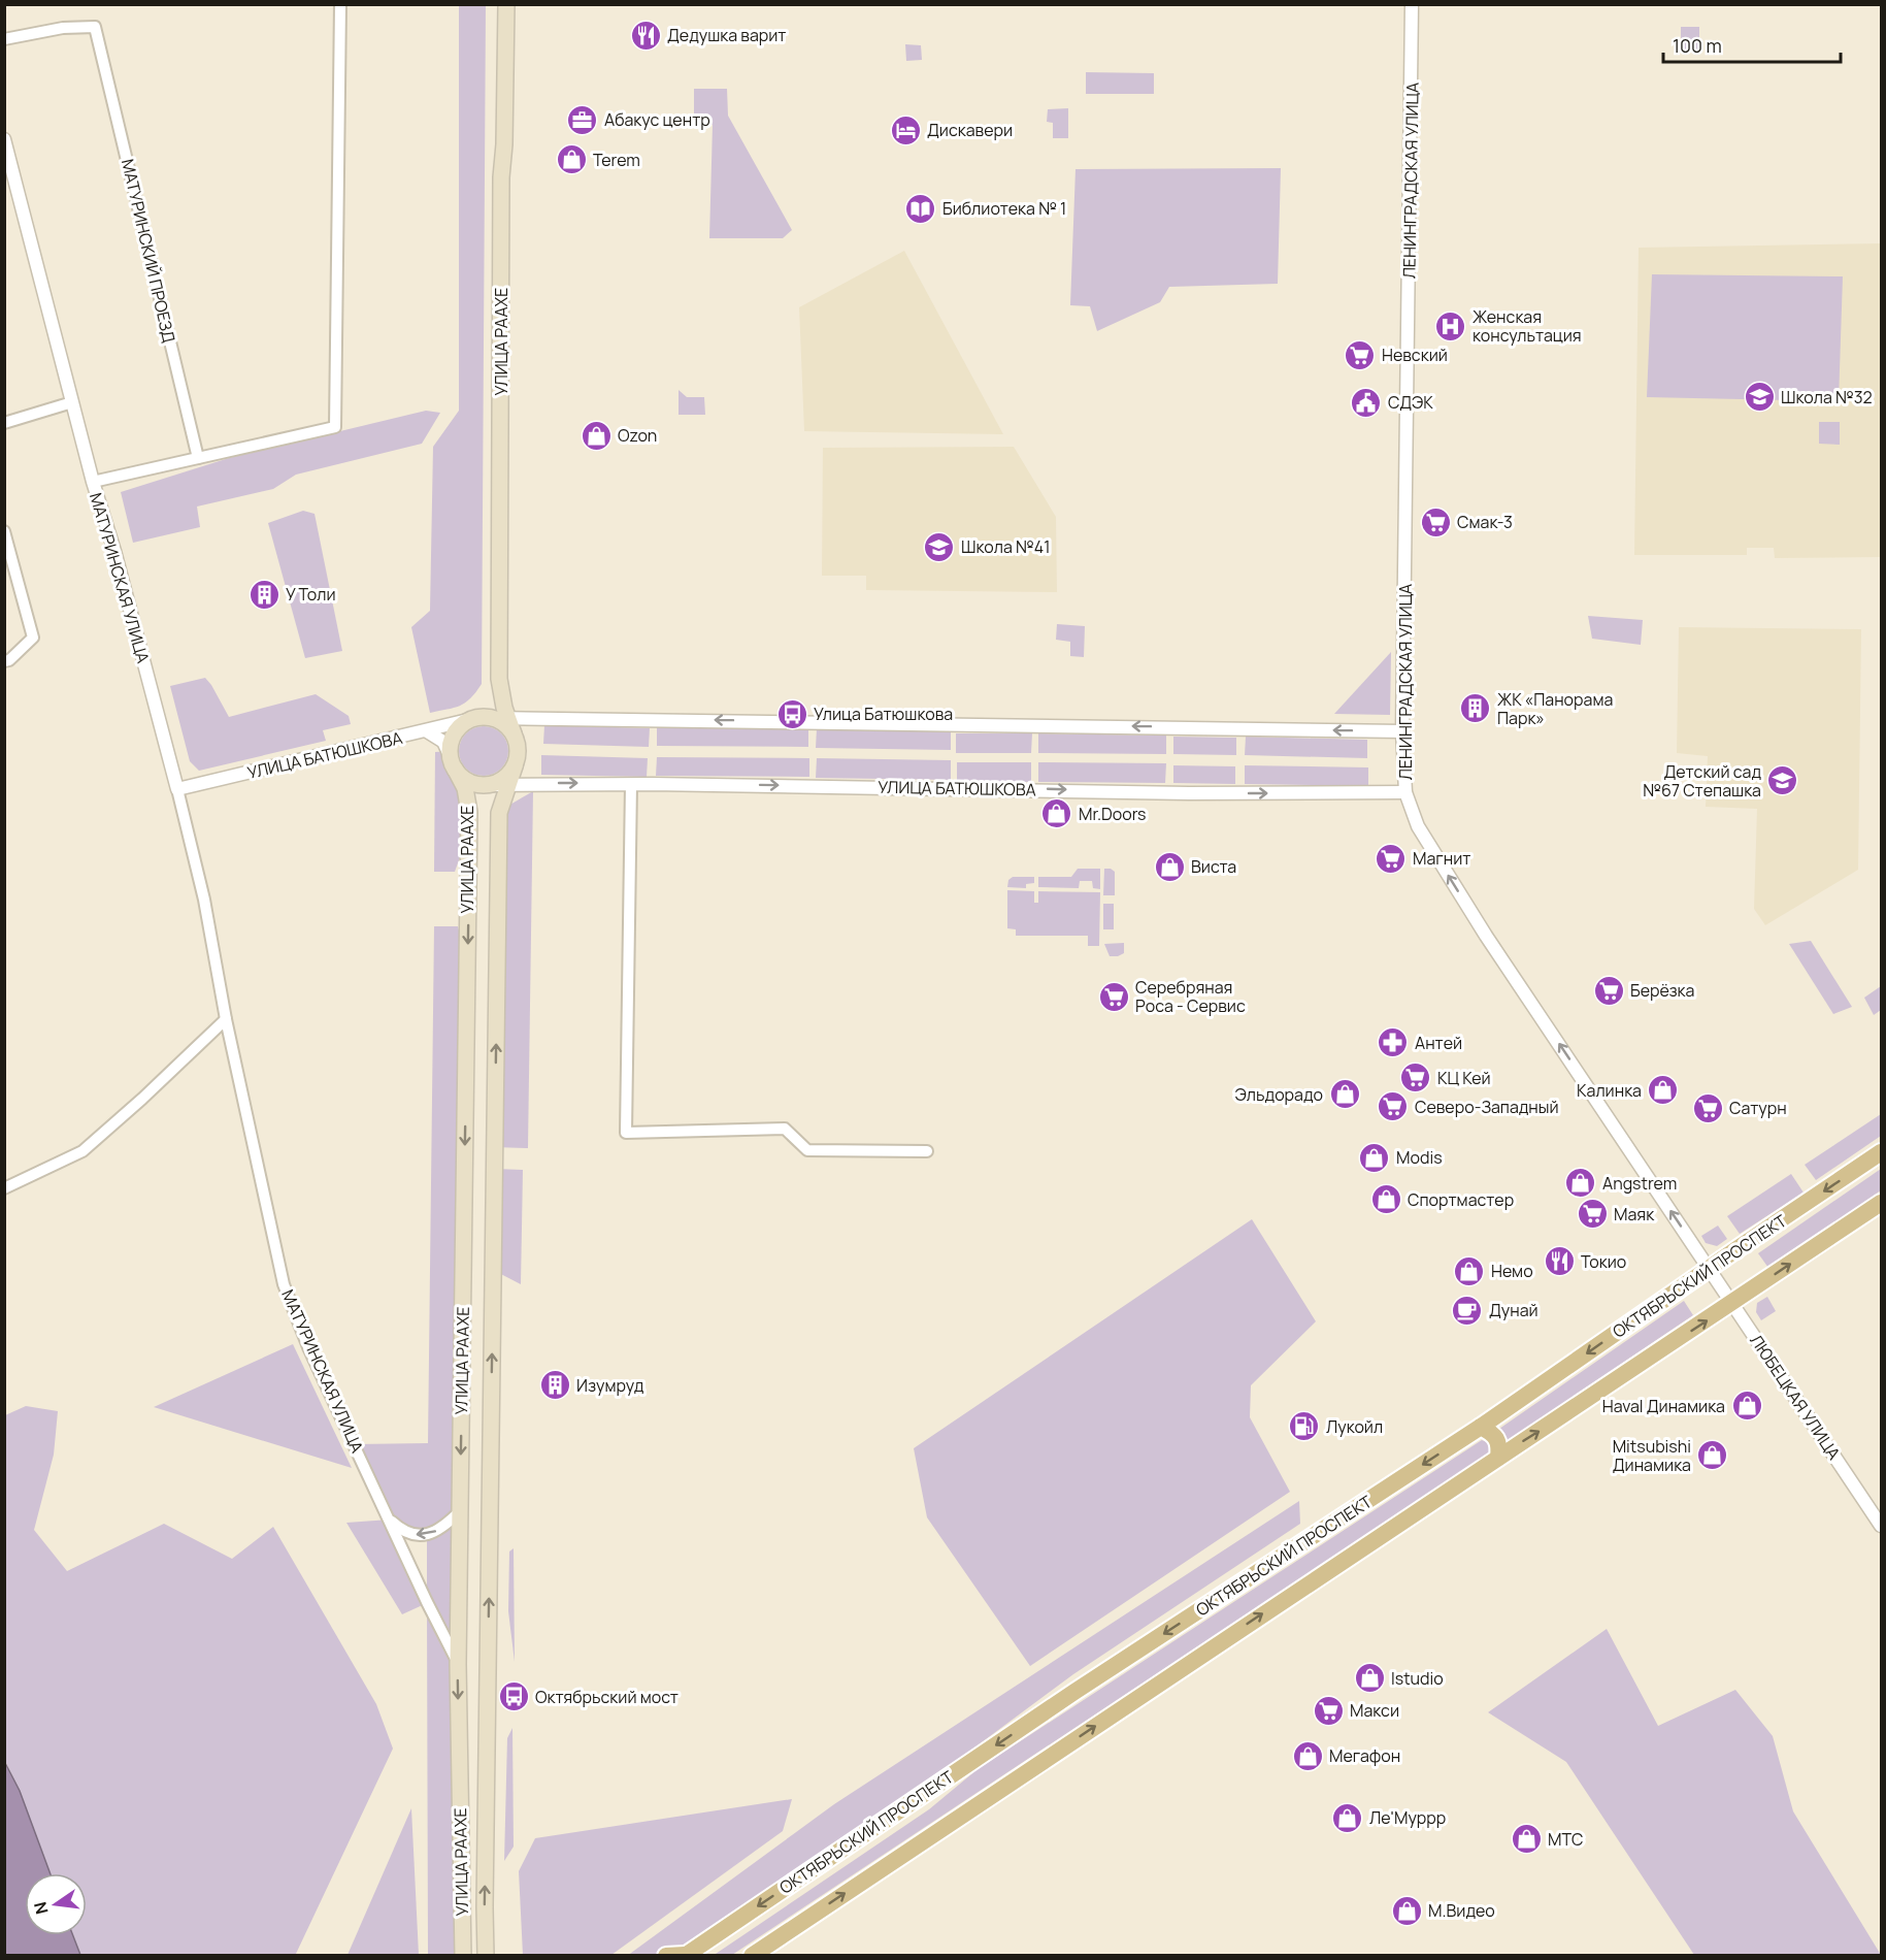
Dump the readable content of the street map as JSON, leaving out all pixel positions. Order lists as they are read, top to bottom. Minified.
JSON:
{"streets":{"main road":["УЛИЦА РААХЕ","ОКТЯБРЬСКИЙ ПРОСПЕКТ"],"street":["ЛЕНИНГРАДСКАЯ УЛИЦА","МАТУРИНСКИЙ ПРОЕЗД","МАТУРИНСКАЯ УЛИЦА","УЛИЦА БАТЮШКОВА","ЛЮБЕЦКАЯ УЛИЦА"]},"crossings":[["ЛЕНИНГРАДСКАЯ УЛИЦА","УЛИЦА БАТЮШКОВА"],["ЛЕНИНГРАДСКАЯ УЛИЦА","ОКТЯБРЬСКИЙ ПРОСПЕКТ"],["ЛЕНИНГРАДСКАЯ УЛИЦА","ЛЮБЕЦКАЯ УЛИЦА"],["УЛИЦА РААХЕ","МАТУРИНСКАЯ УЛИЦА"],["УЛИЦА РААХЕ","УЛИЦА БАТЮШКОВА"],["МАТУРИНСКАЯ УЛИЦА","УЛИЦА БАТЮШКОВА"],["ОКТЯБРЬСКИЙ ПРОСПЕКТ","ЛЮБЕЦКАЯ УЛИЦА"]],"one_way":["ЛЕНИНГРАДСКАЯ УЛИЦА"],"places":{"restaurant":["Дедушка варит","Токио"],"office":["Абакус центр"],"hotel":["Дискавери"],"shop":["Terem","Ozon","Mr.Doors","Виста","Калинка","Эльдорадо","Modis","Angstrem","Спортмастер","Немо","Haval Динамика","Mitsubishi Динамика","Istudio","Мегафон","Ле'Муррр","МТС","М.Видео"],"library":["Библиотека № 1"],"hospital":["Женская консультация"],"supermarket":["Невский","Смак-3","Магнит","Берёзка","Серебряная Роса - Сервис","КЦ Кей","Северо-Западный","Сатурн","Маяк","Макси"],"school or university":["Школа №32","Школа №41","Детский сад №67 Степашка"],"public building":["СДЭК"],"building":["У Толи","ЖК «Панорама Парк»","Изумруд"],"bus stop":["Улица Батюшкова","Октябрьский мост"],"pharmacy":["Антей"],"cafe":["Дунай"],"fuel station":["Лукойл"]},"scale_bar":"100 m","north":"left"}
